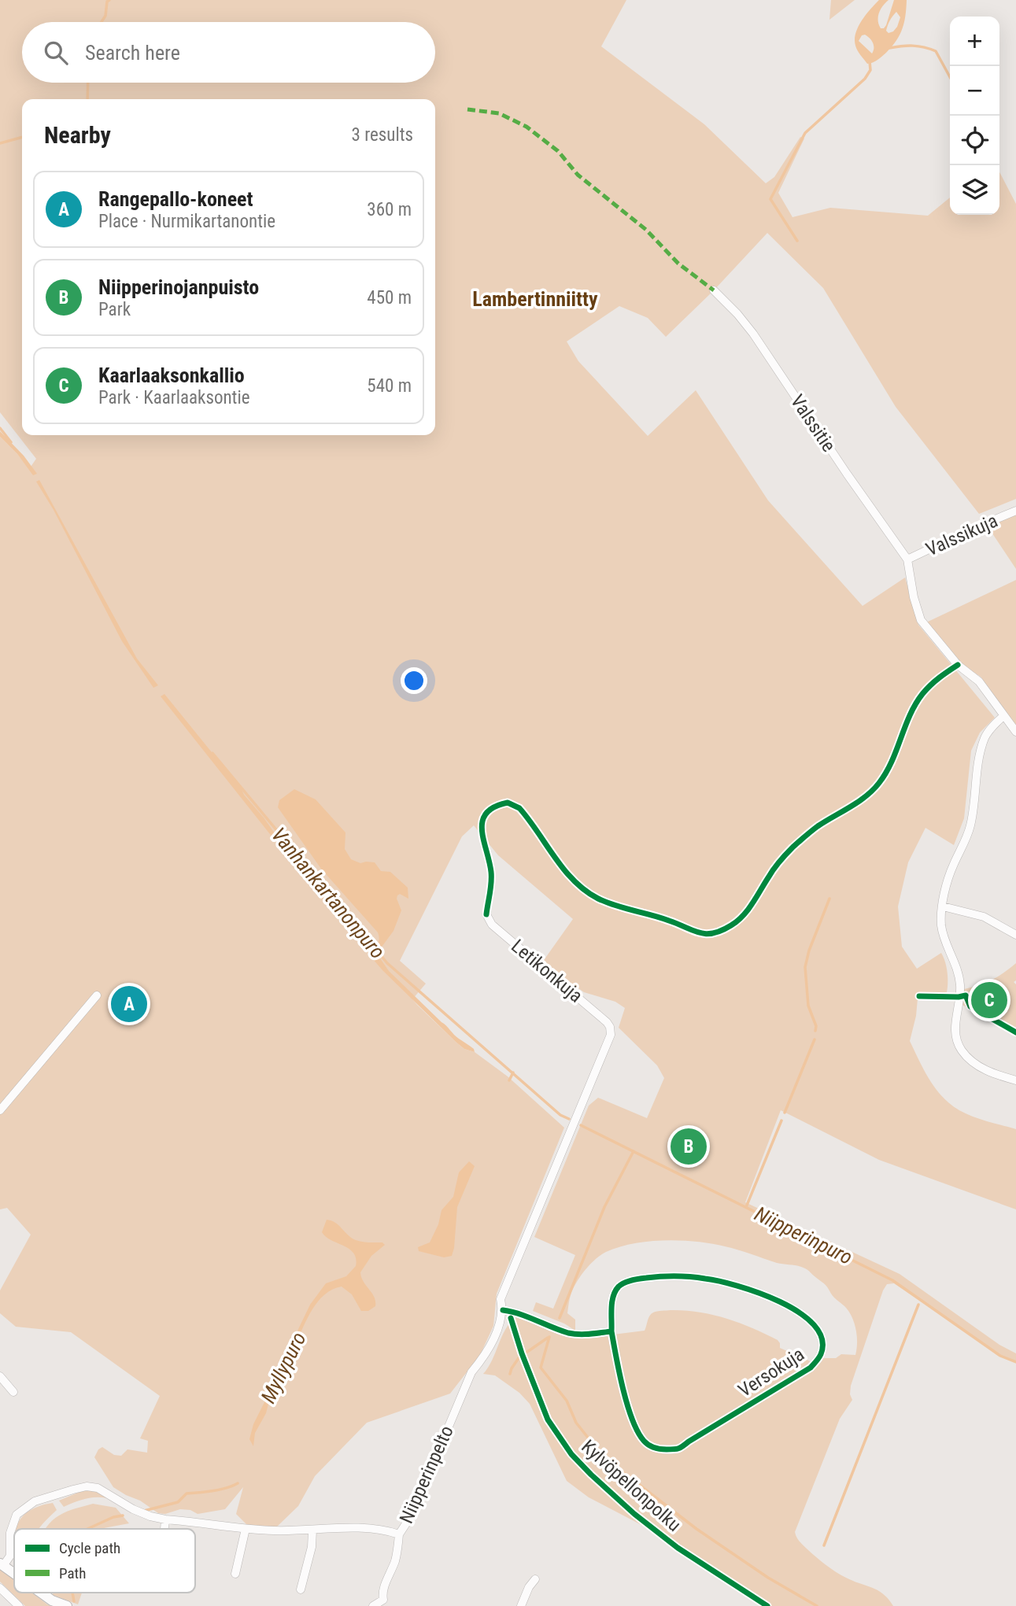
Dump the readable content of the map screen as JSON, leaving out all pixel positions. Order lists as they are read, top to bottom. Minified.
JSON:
{"streets":{"street":["Valssitie","Valssikuja","Letikonkuja","Versokuja","Niipperinpelto"],"cycle path":["Kylvöpellonpolku"]},"crossings":[["Valssitie","Valssikuja"],["Letikonkuja","Niipperinpelto"]],"districts":["Lambertinniitty"],"water":["Vanhankartanonpuro","Niipperinpuro","Myllypuro"],"legend":["Cycle path","Path"],"page":{"map_buttons":["+","−"],"search":"Search here","heading":["Nearby","3 results"],"list":[{"mark":"A","name":"Rangepallo-koneet","note":"Place · Nurmikartanontie","value":"360 m"},{"mark":"B","name":"Niipperinojanpuisto","note":"Park","value":"450 m"},{"mark":"C","name":"Kaarlaaksonkallio","note":"Park · Kaarlaaksontie","value":"540 m"}],"pins":["C","A","B"]}}
